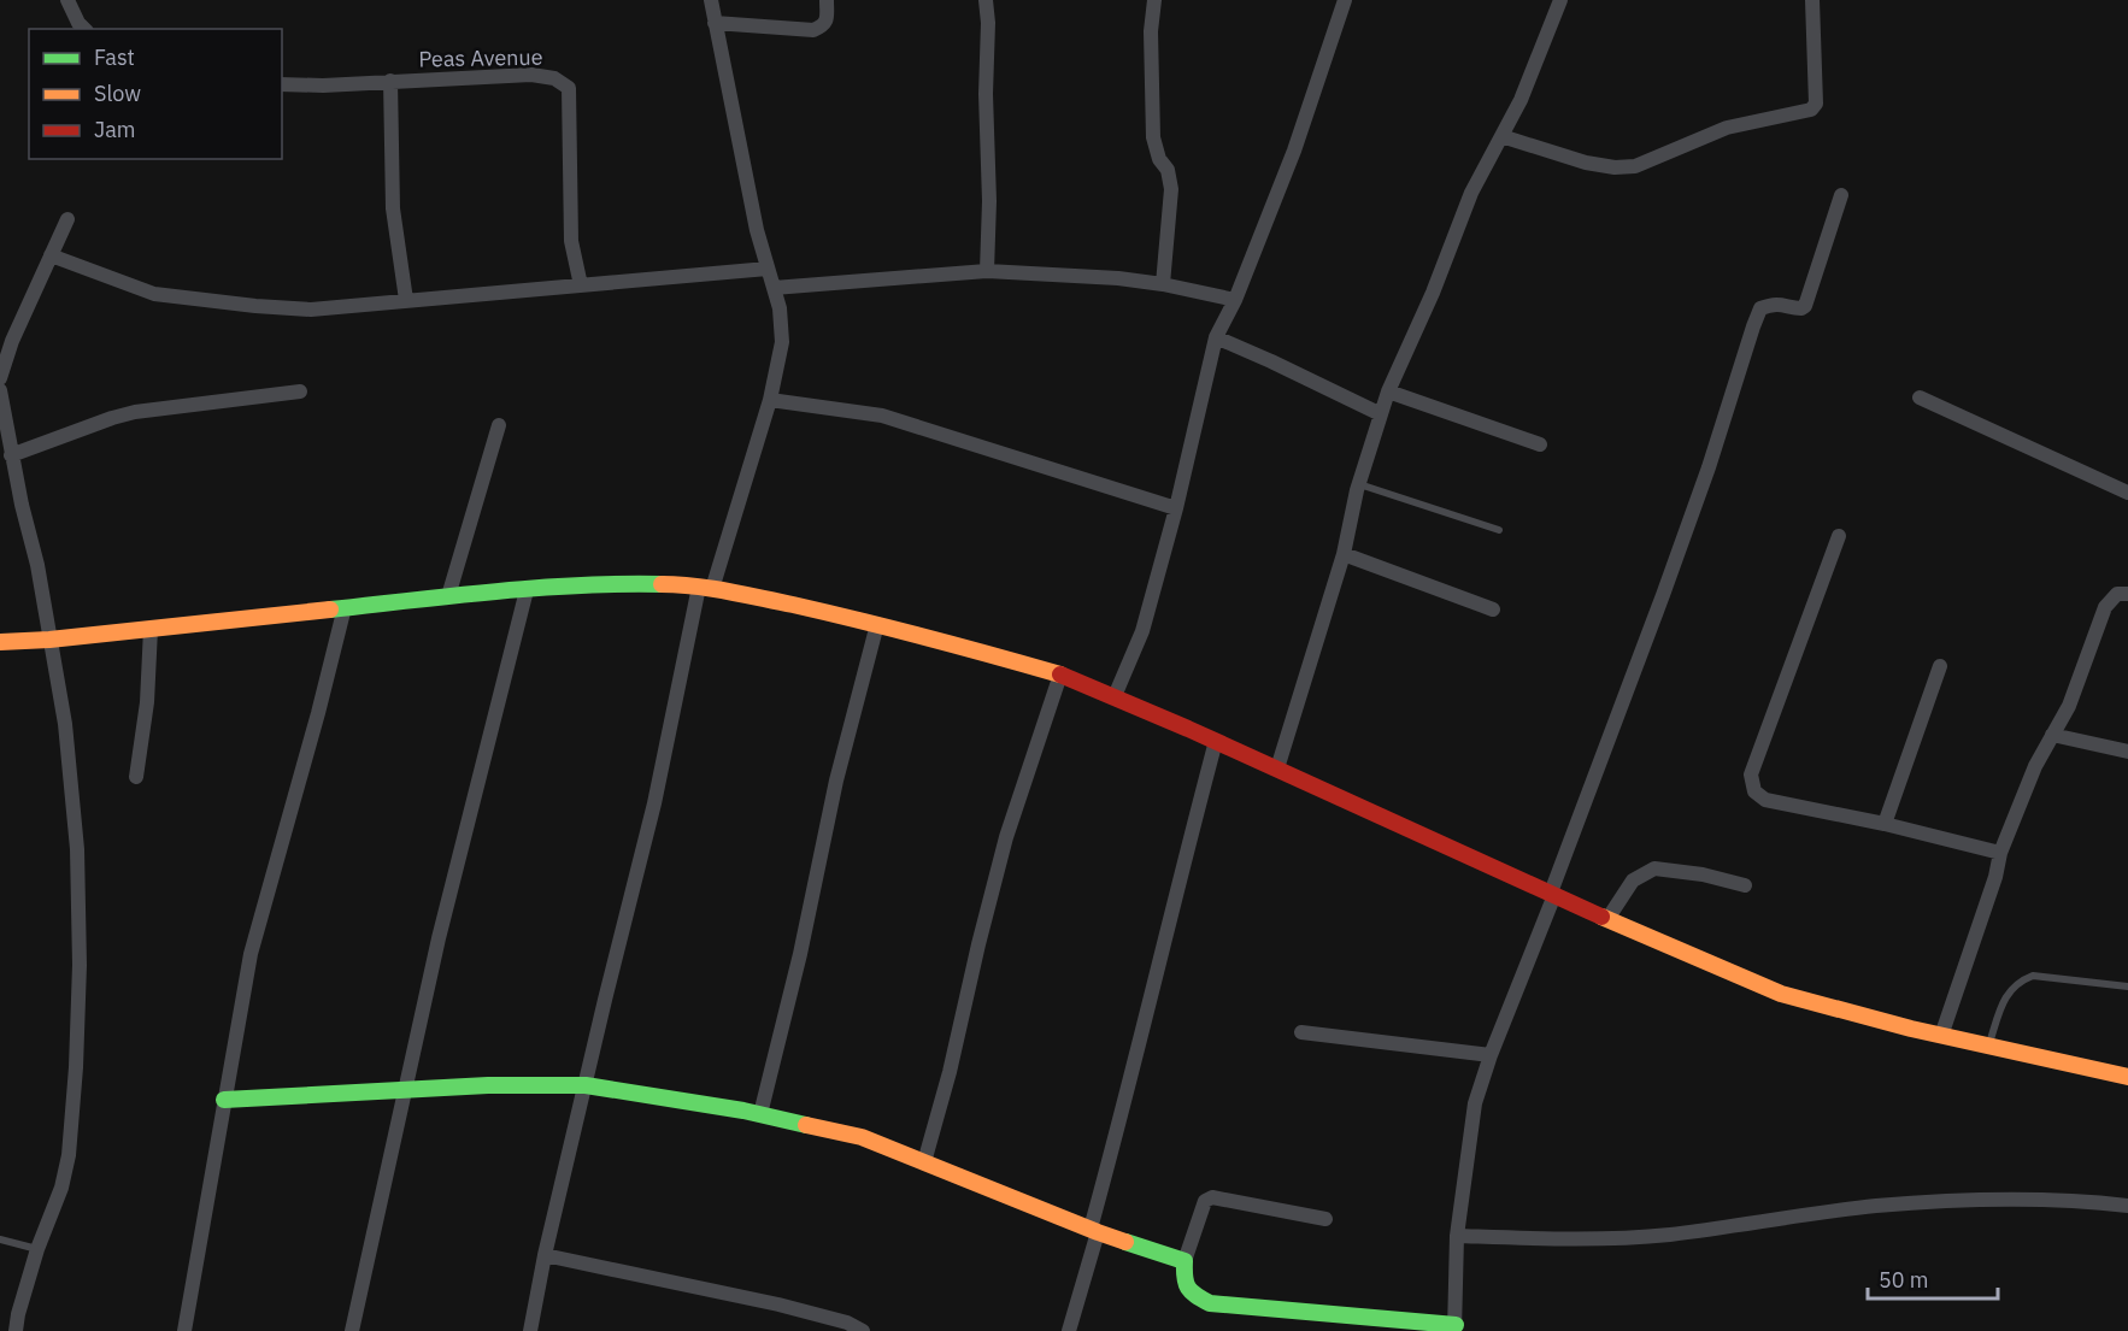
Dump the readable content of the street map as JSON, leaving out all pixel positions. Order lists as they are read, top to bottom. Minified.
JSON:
{"streets":{"street":["Peas Avenue"]},"legend":["Fast","Slow","Jam"],"scale_bar":"50 m"}
